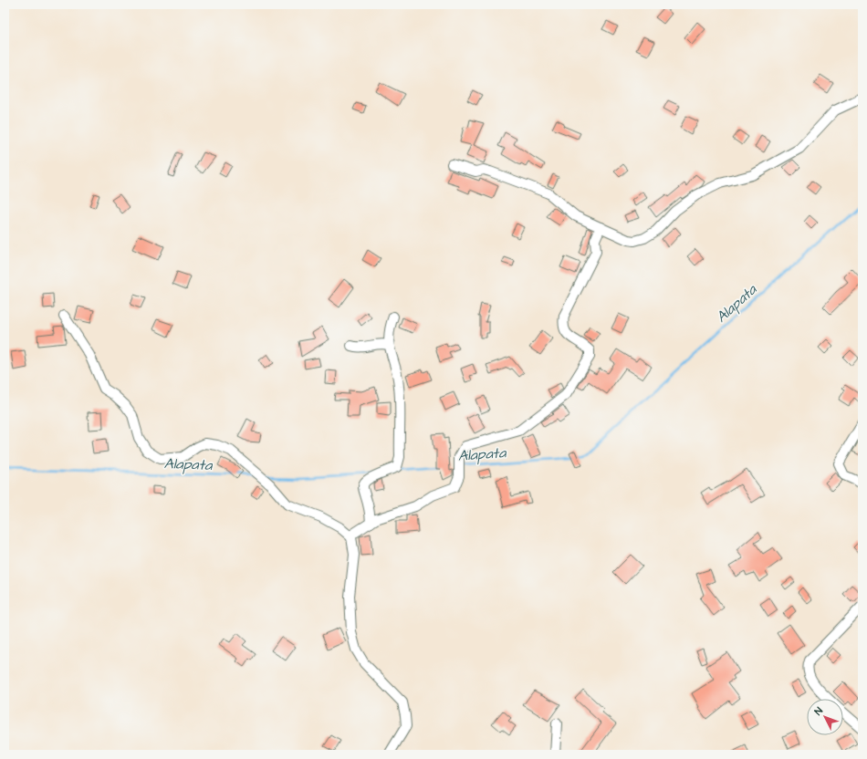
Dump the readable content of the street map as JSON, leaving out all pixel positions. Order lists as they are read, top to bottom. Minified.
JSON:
{"water":["Alapata"],"north":"top left"}
